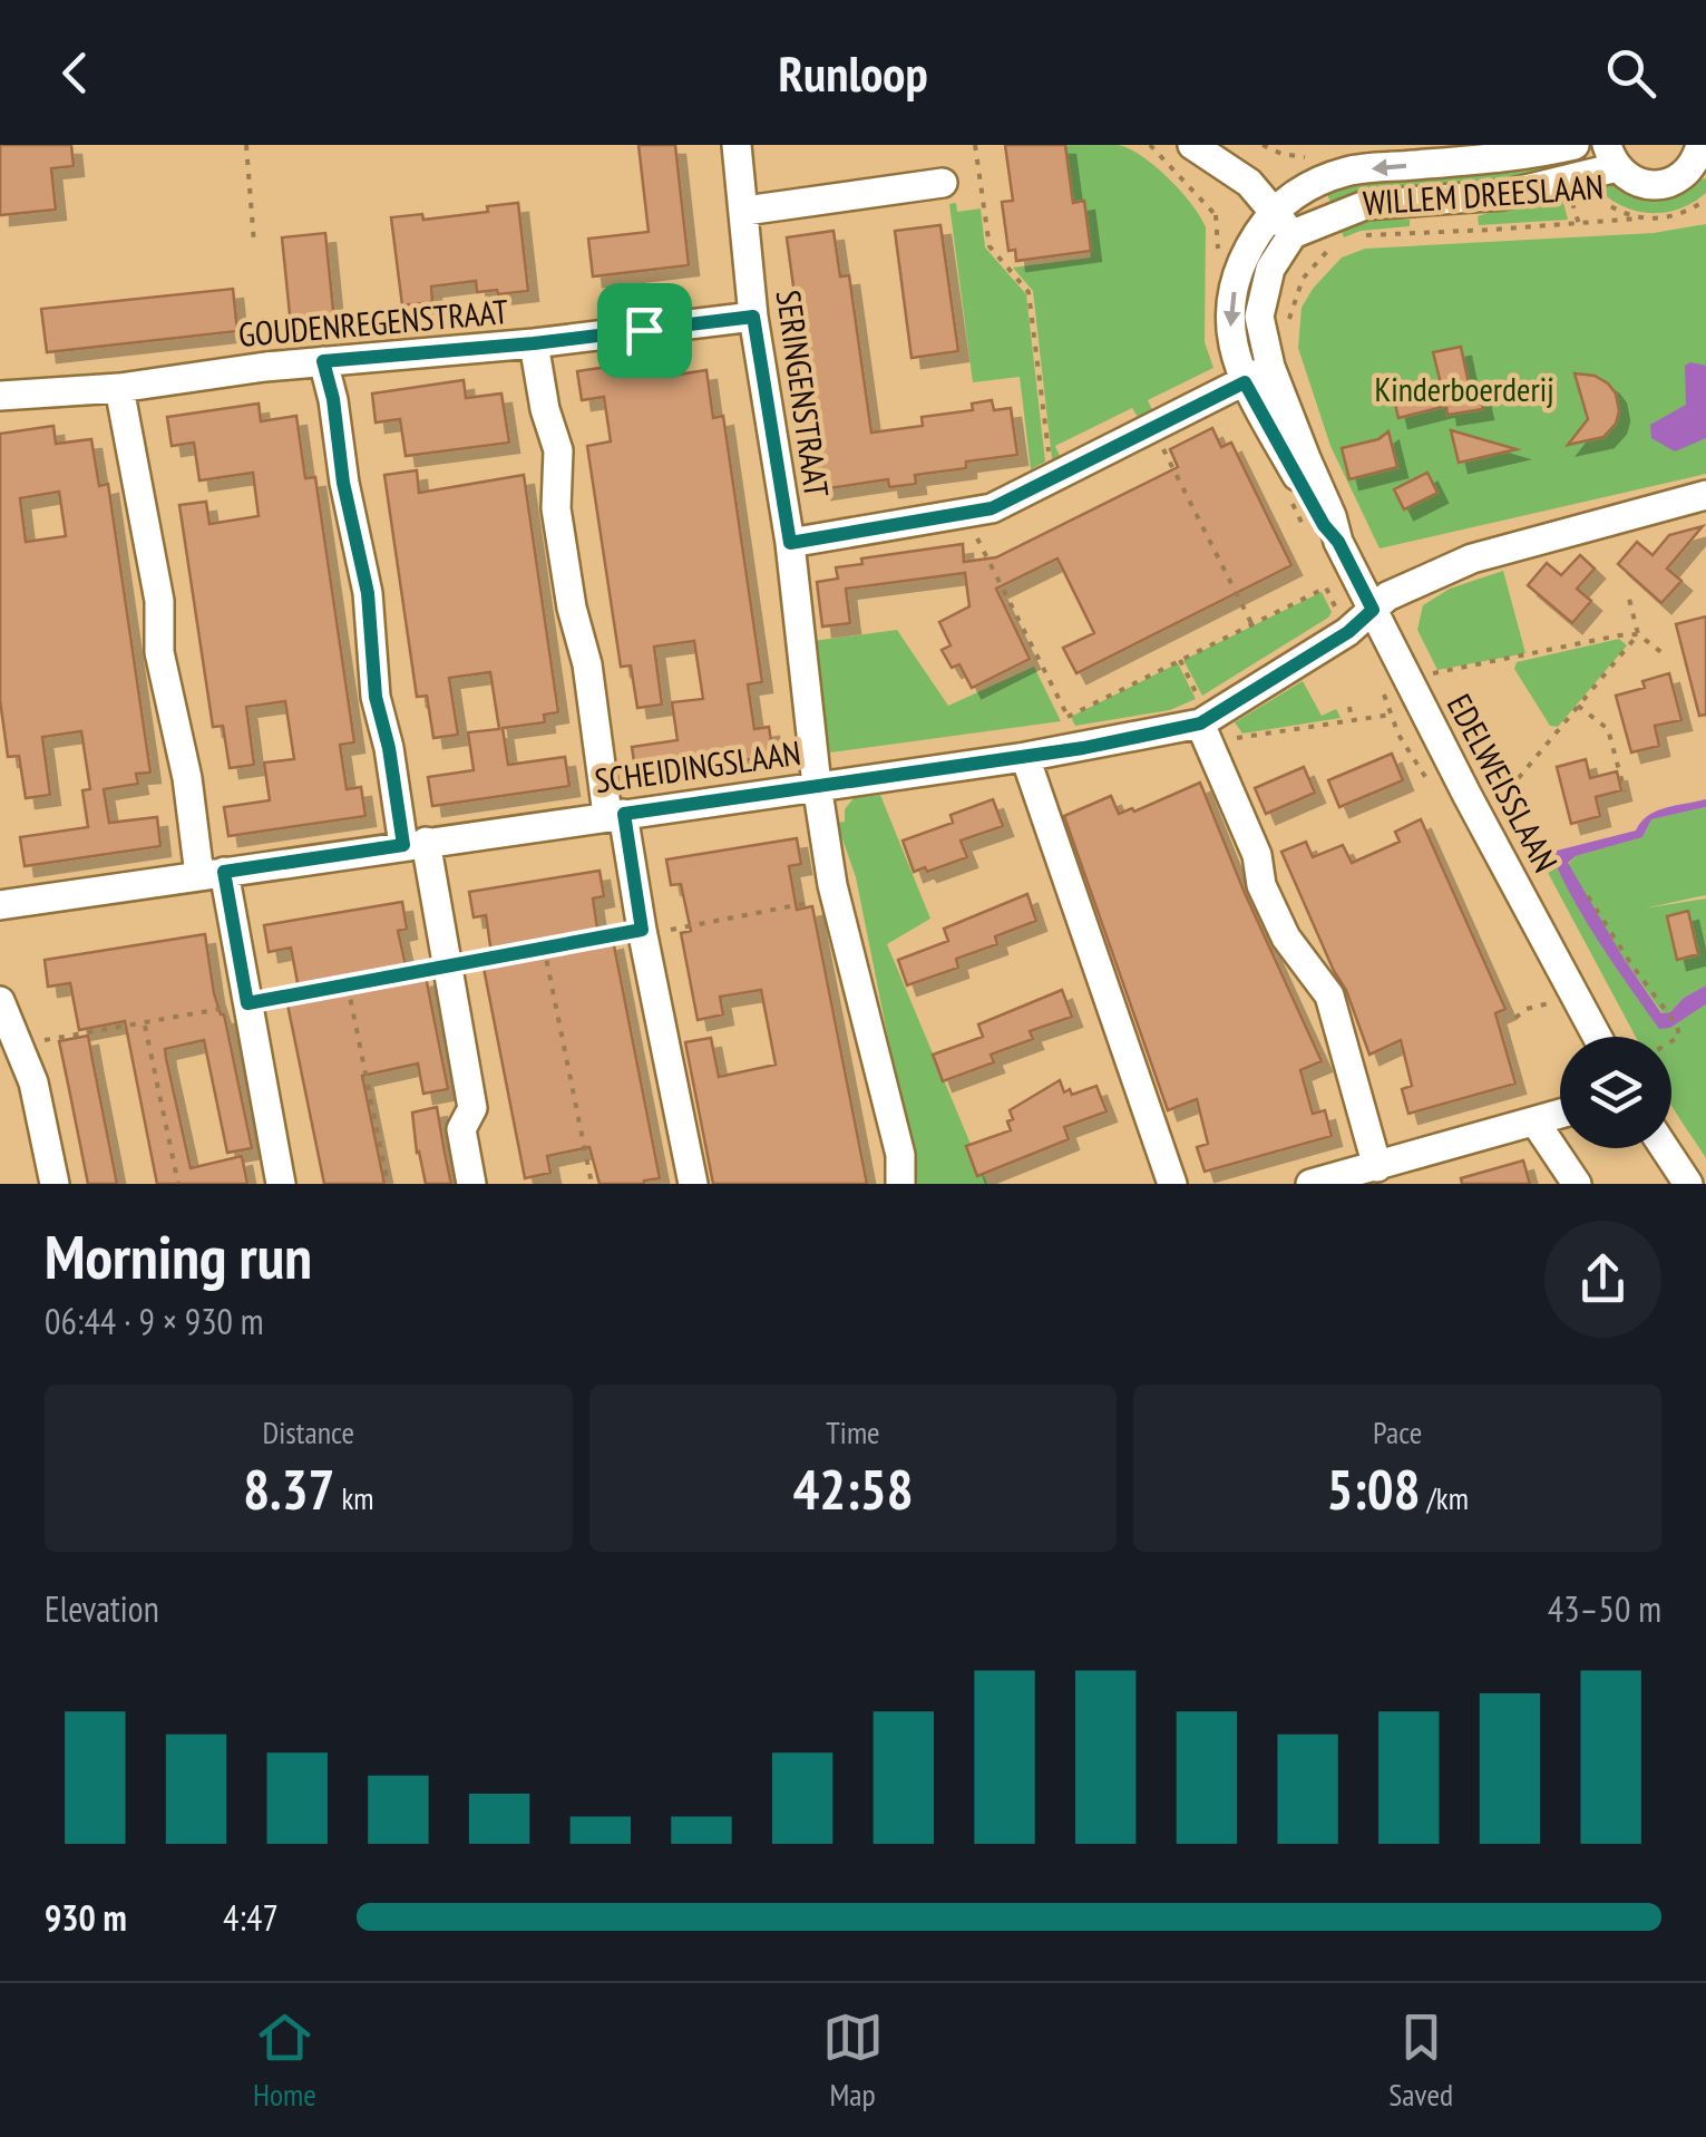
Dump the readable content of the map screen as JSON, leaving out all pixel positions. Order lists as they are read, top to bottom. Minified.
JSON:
{"streets":{"street":["WILLEM DREESLAAN","GOUDENREGENSTRAAT","SERINGENSTRAAT","SCHEIDINGSLAAN","EDELWEISSLAAN"]},"crossings":[["WILLEM DREESLAAN","EDELWEISSLAAN"],["GOUDENREGENSTRAAT","SERINGENSTRAAT"],["SERINGENSTRAAT","SCHEIDINGSLAAN"],["SCHEIDINGSLAAN","EDELWEISSLAAN"]],"parks":["Kinderboerderij"],"page":{"header":"Runloop","heading":["Morning run","06:44 · 9 × 930 m"],"stats":[["Distance","8.37 km"],["Time","42:58"],["Pace","5:08 /km"]],"chart":["Elevation","43–50 m"],"list":[{"name":"930 m","note":"4:47"}],"tabs":["Home","Map","Saved"]}}
